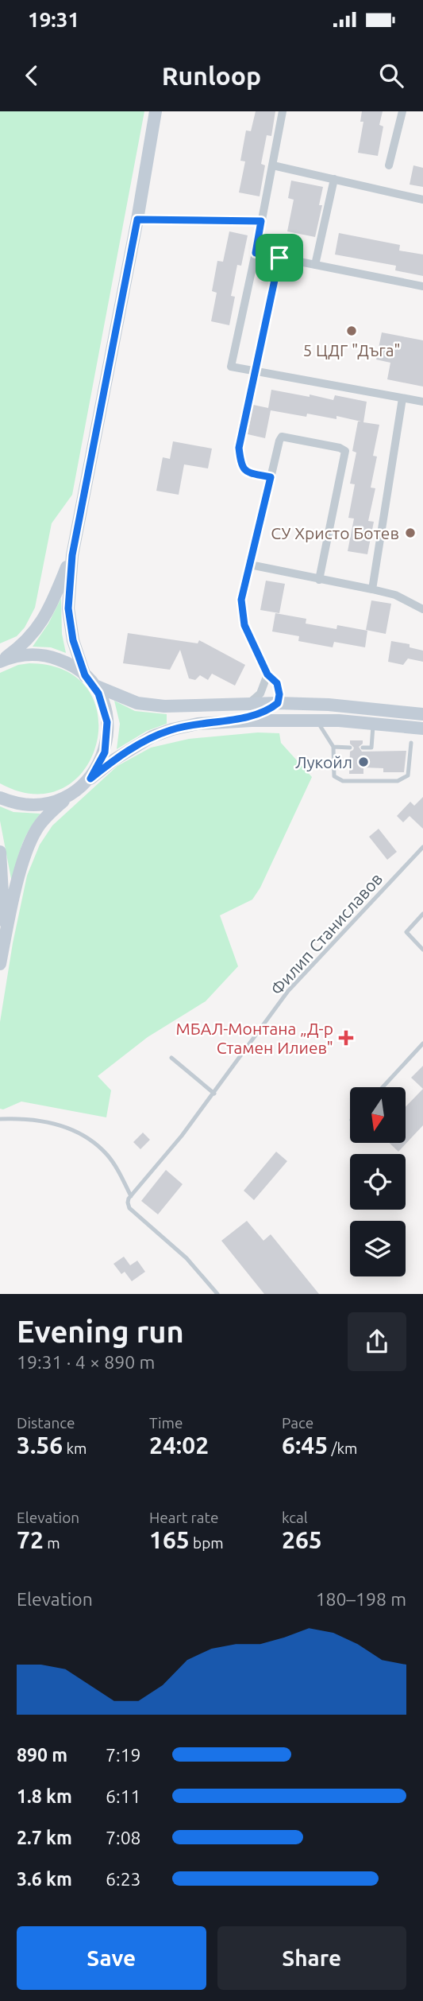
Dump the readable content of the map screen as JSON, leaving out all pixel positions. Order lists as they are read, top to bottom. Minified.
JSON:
{"streets":{"lane":["Филип Станиславов"]},"places":{"other":["5 ЦДГ \"Дъга\"","СУ Христо Ботев","Лукойл"],"health":["МБАЛ-Монтана „Д-р Стамен Илиев\""]},"north":"bottom","page":{"status":"19:31","header":"Runloop","heading":["Evening run","19:31 · 4 × 890 m"],"stats":[["Distance","3.56 km"],["Time","24:02"],["Pace","6:45 /km"],["Elevation","72 m"],["Heart rate","165 bpm"],["kcal","265"]],"chart":["Elevation","180–198 m"],"list":[{"name":"890 m","note":"7:19"},{"name":"1.8 km","note":"6:11"},{"name":"2.7 km","note":"7:08"},{"name":"3.6 km","note":"6:23"}],"buttons":["Save","Share"]}}
